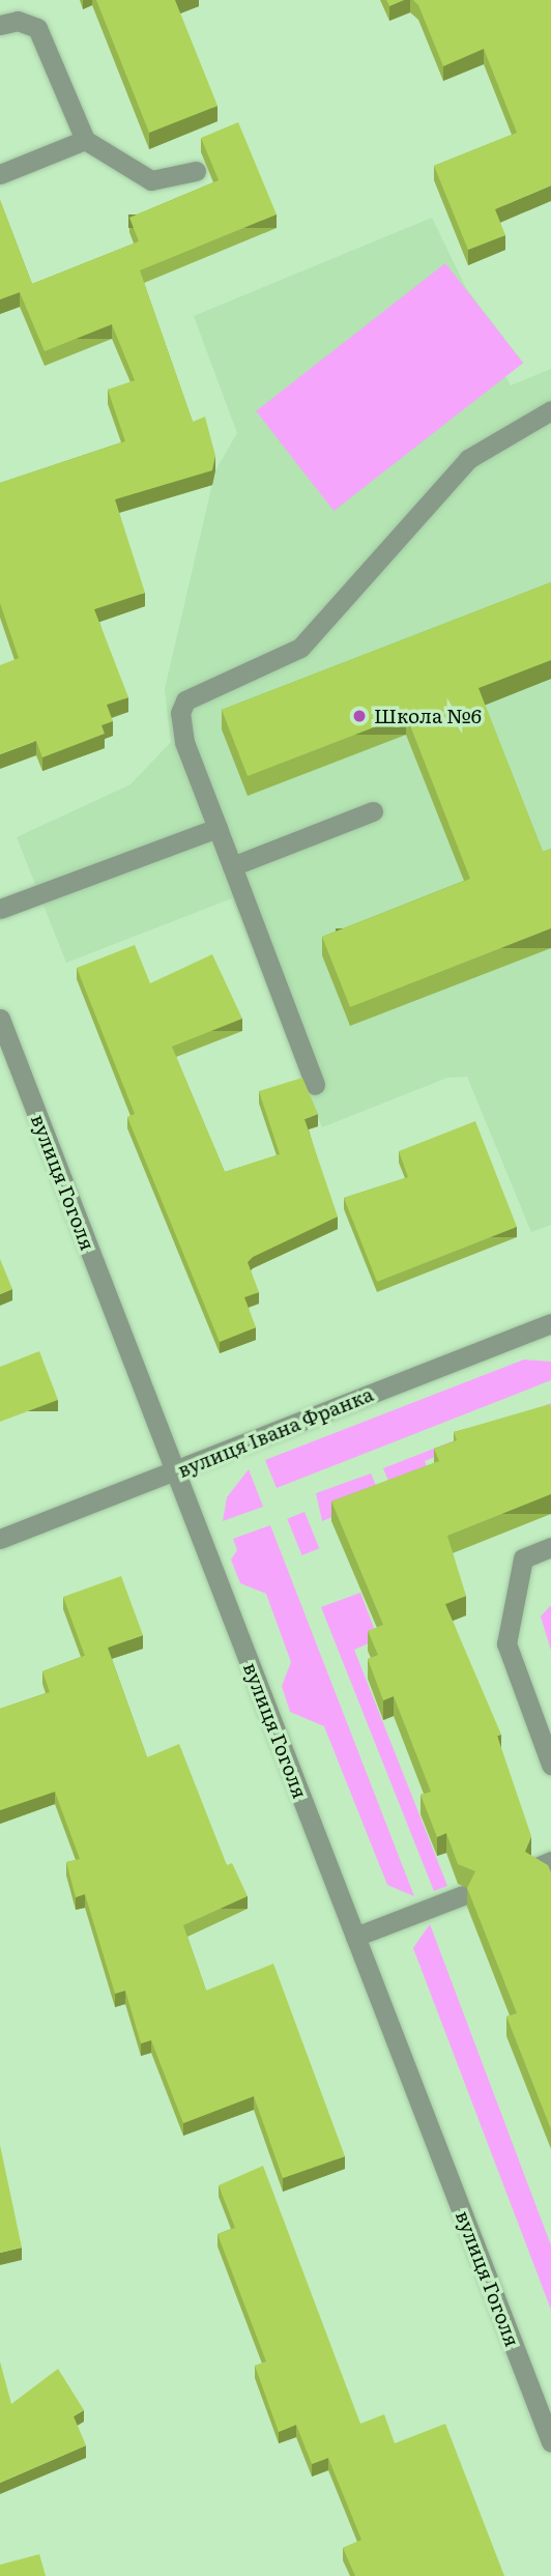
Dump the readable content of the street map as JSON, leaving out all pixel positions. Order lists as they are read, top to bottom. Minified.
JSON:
{"streets":{"street":["вулиця Гоголя","вулиця Івана Франка"]},"crossings":[["вулиця Гоголя","вулиця Івана Франка"]],"places":["Школа №6"]}
